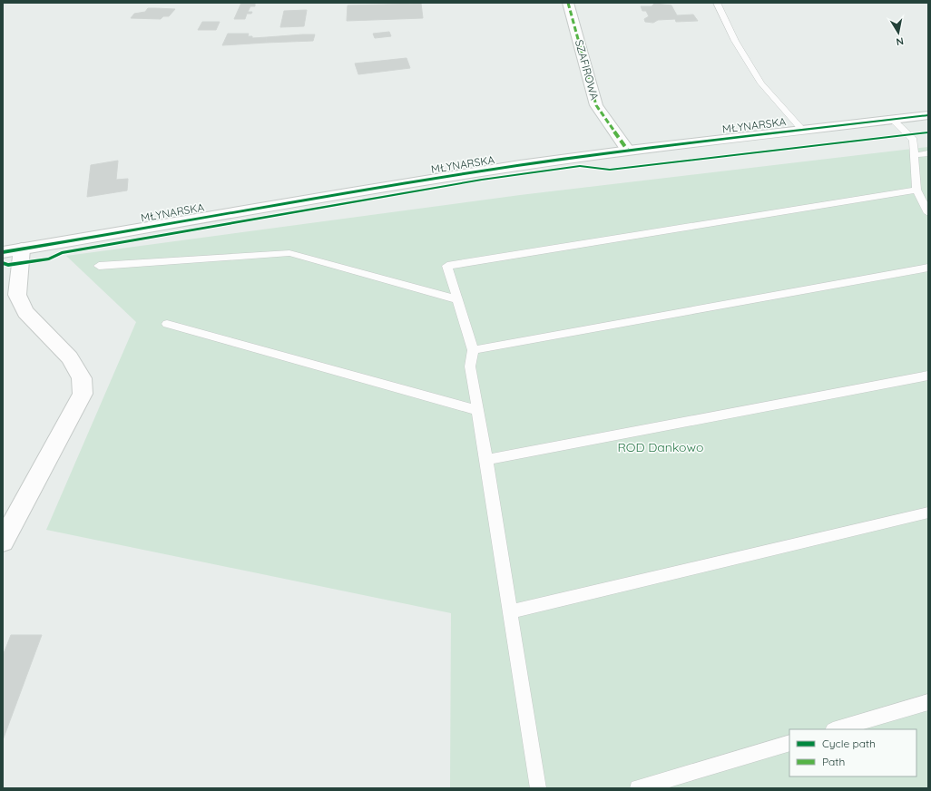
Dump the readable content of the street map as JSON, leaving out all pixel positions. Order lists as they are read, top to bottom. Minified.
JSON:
{"streets":{"street":["SZAFIROWA","MŁYNARSKA"]},"crossings":[["SZAFIROWA","MŁYNARSKA"]],"parks":["ROD Dankowo"],"legend":["Cycle path","Path"],"north":"bottom"}
